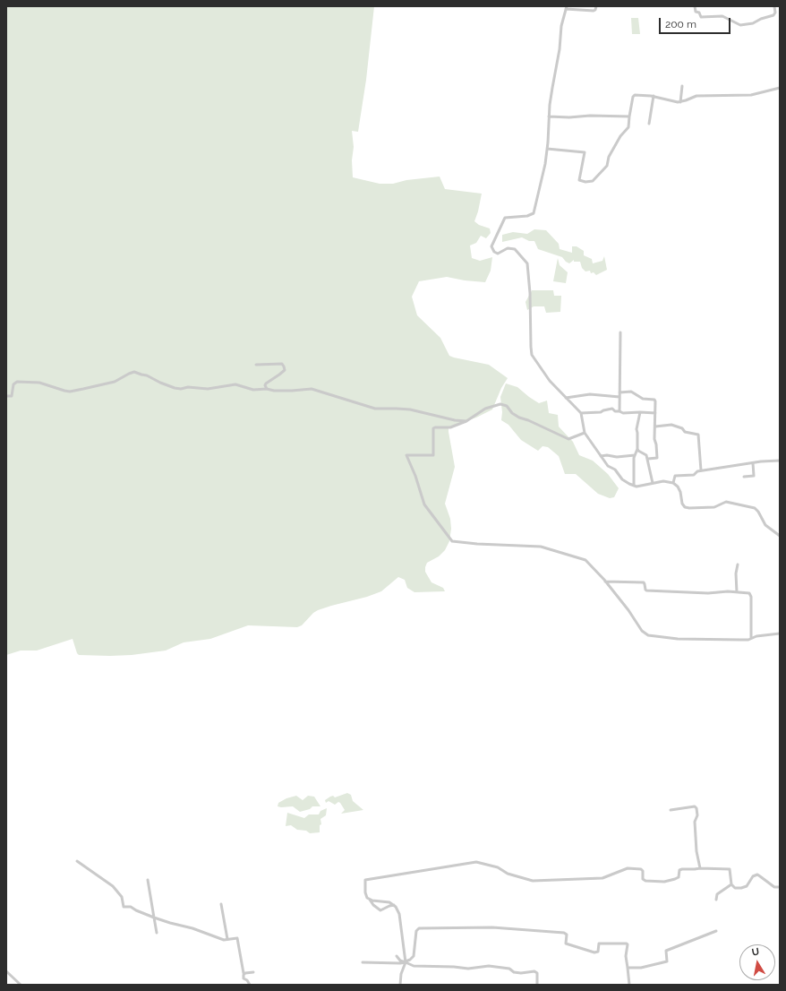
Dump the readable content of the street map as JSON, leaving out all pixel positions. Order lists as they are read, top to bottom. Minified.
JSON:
{"scale_bar":"200 m","north":"top"}
